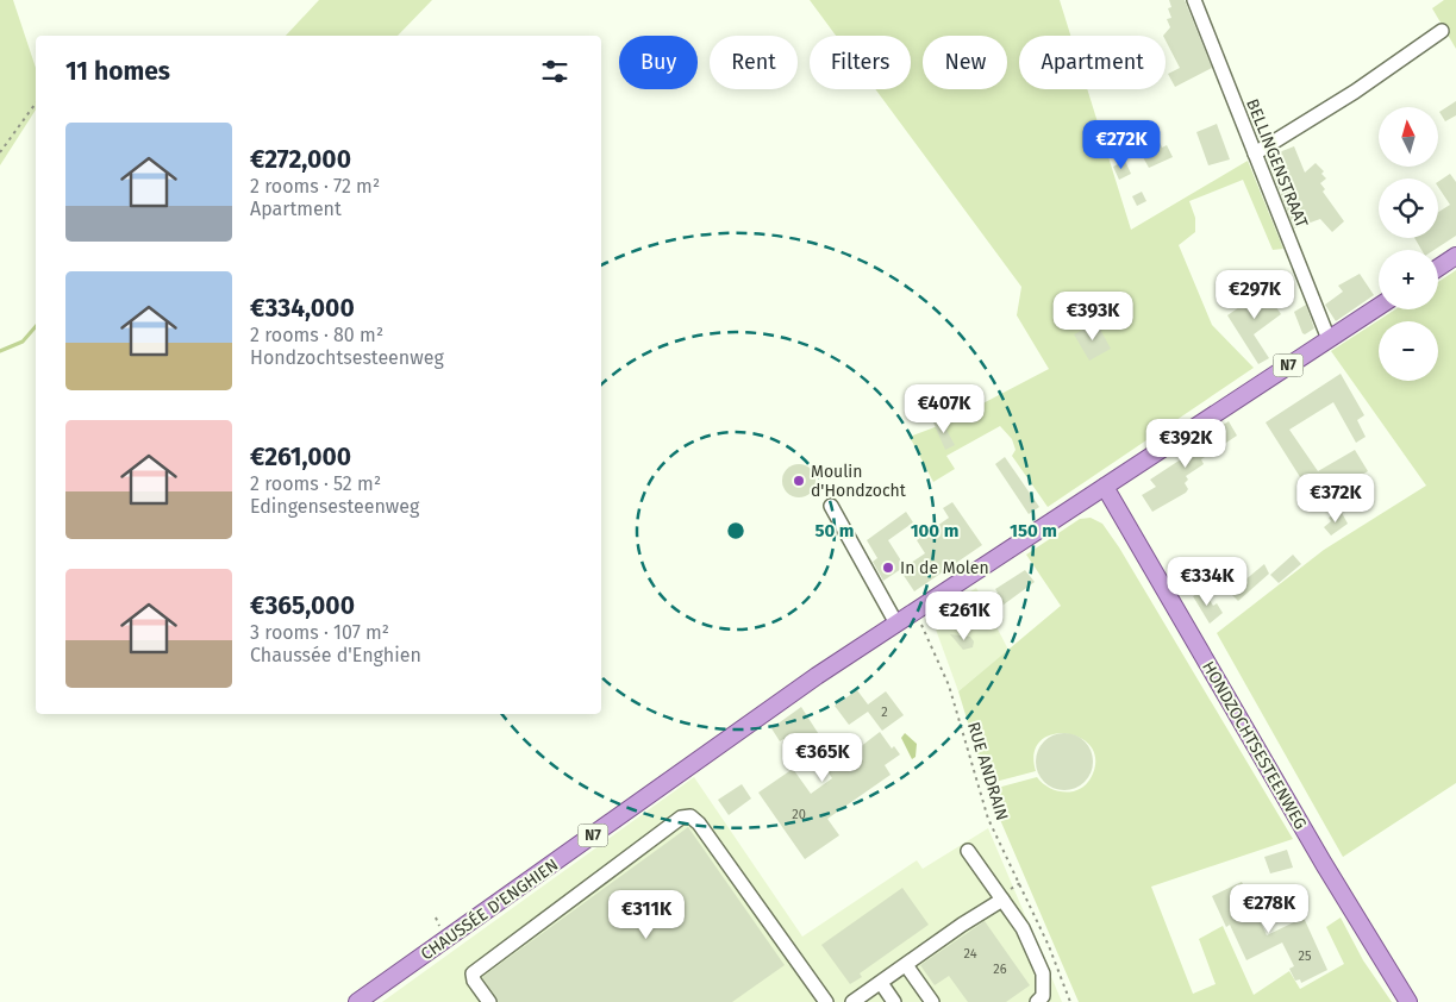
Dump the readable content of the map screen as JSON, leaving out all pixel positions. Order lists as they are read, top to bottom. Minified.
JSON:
{"streets":{"main road":["N7","HONDZOCHTSESTEENWEG","CHAUSSÉE D'ENGHIEN"],"street":["BELLINGENSTRAAT"],"path":["RUE ANDRAIN"]},"crossings":[["BELLINGENSTRAAT","N7"],["N7","HONDZOCHTSESTEENWEG"],["N7","RUE ANDRAIN"],["N7","CHAUSSÉE D'ENGHIEN"],["RUE ANDRAIN","CHAUSSÉE D'ENGHIEN"]],"places":["Moulin d'Hondzocht","In de Molen"],"house_numbers":["2","20","24","25","26"],"north":"top","page":{"chip":["Buy","Rent","Filters","New","Apartment"],"heading":"11 homes","map_buttons":["+","−"],"list":[{"name":"€272,000","note":"2 rooms · 72 m² · Apartment"},{"name":"€334,000","note":"2 rooms · 80 m² · Hondzochtsesteenweg"},{"name":"€261,000","note":"2 rooms · 52 m² · Edingensesteenweg"},{"name":"€365,000","note":"3 rooms · 107 m² · Chaussée d'Enghien"}],"price":["€272K","€297K","€393K","€407K","€392K","€372K","€334K","€261K","€365K","€278K","€311K"]},"rings":["50 m","100 m","150 m"]}
